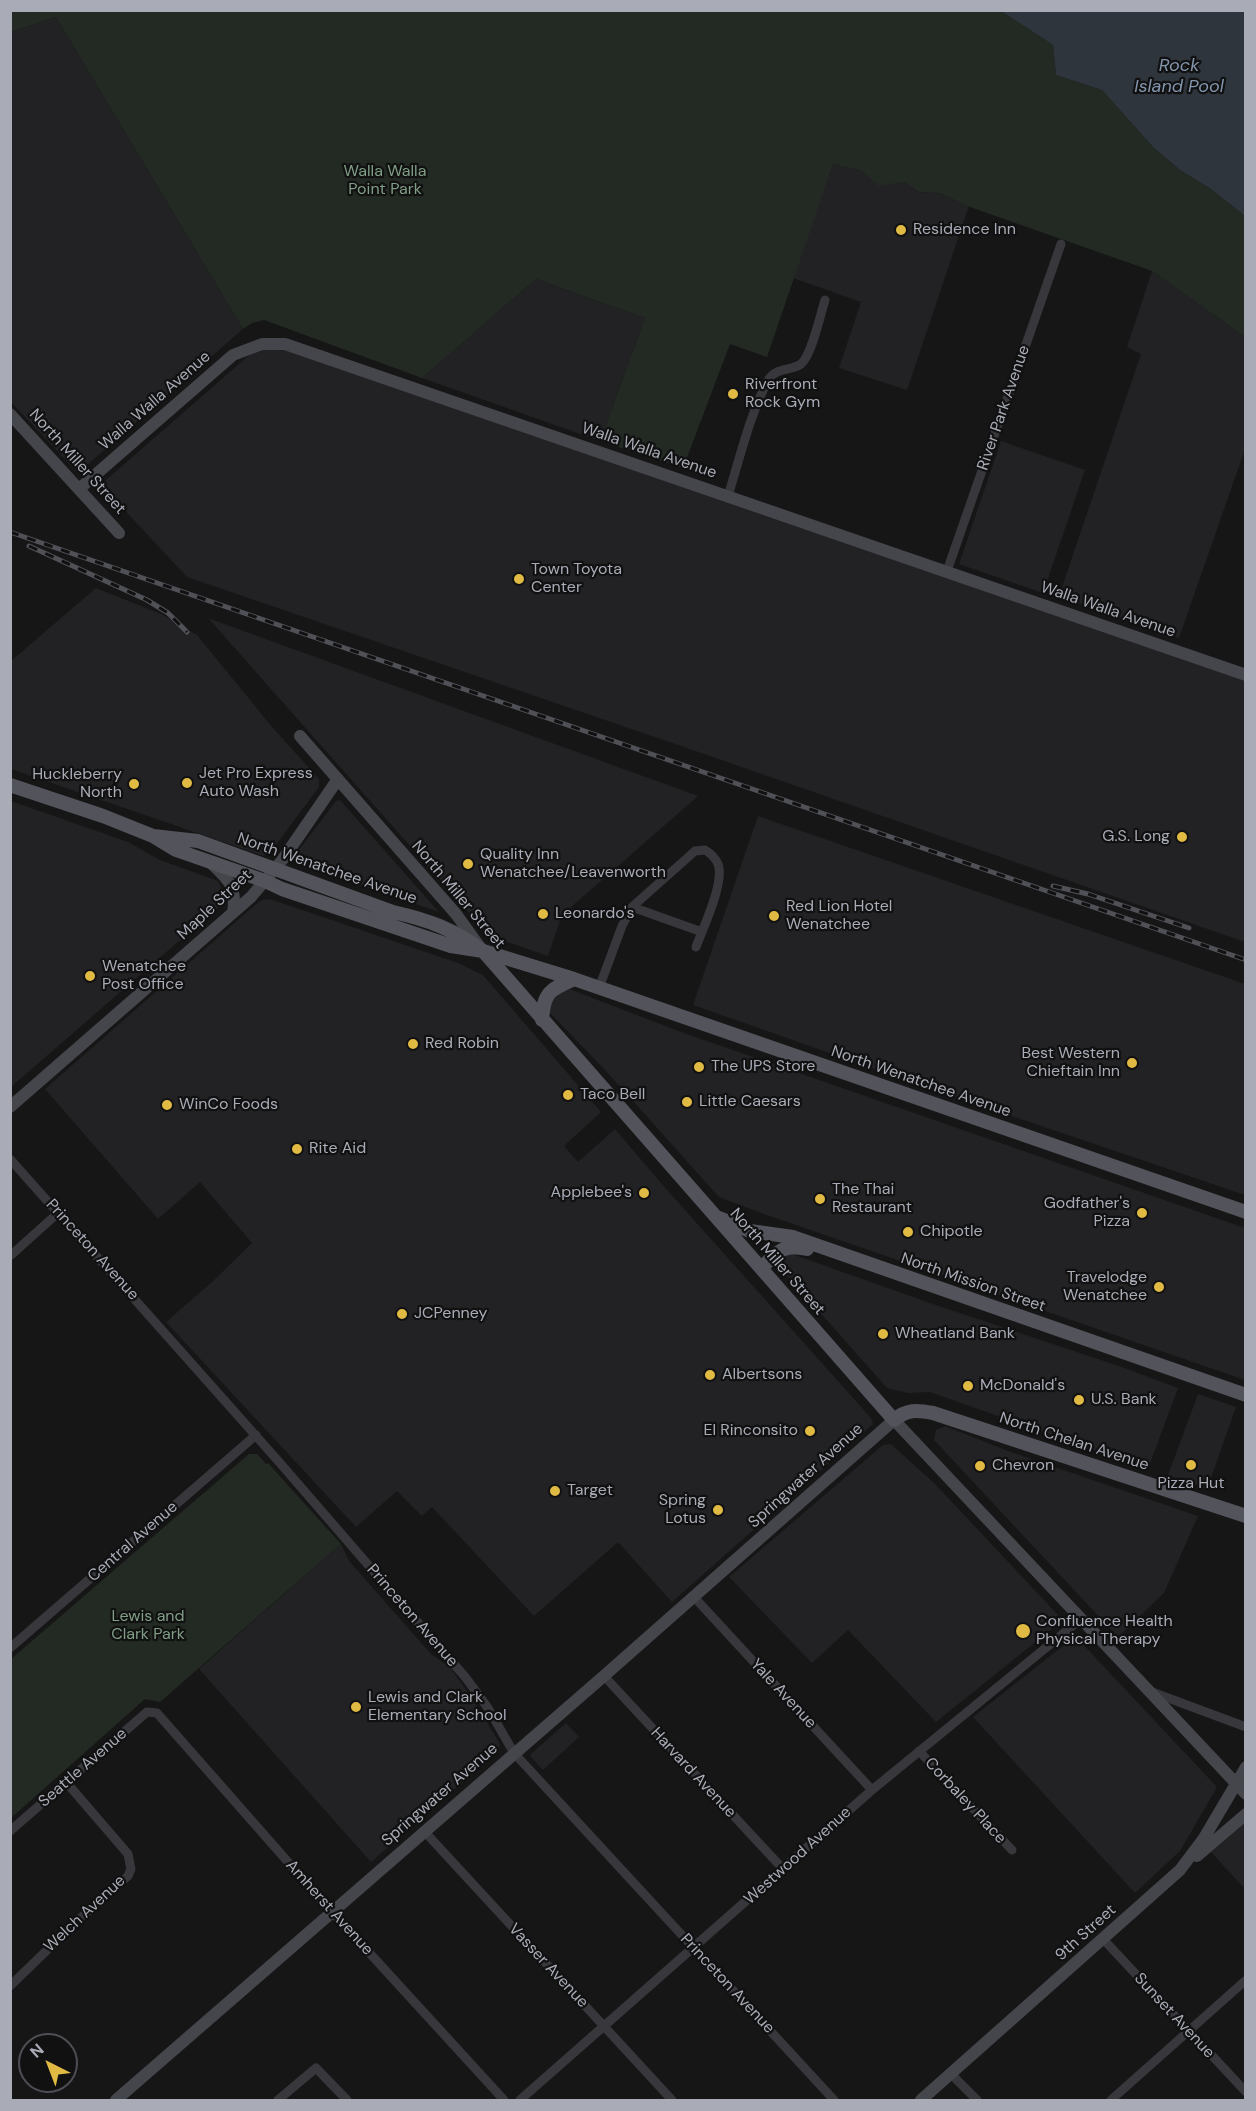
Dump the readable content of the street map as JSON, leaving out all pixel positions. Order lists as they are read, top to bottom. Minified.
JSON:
{"streets":{"main road":["North Miller Street","North Wenatchee Avenue","North Mission Street","North Chelan Avenue"],"street":["Walla Walla Avenue","River Park Avenue","Maple Street","Princeton Avenue","Springwater Avenue","Central Avenue","Yale Avenue","Seattle Avenue","Harvard Avenue","Corbaley Place","Westwood Avenue","Amherst Avenue","Welch Avenue","9th Street","Vasser Avenue","Sunset Avenue"]},"crossings":[["Walla Walla Avenue","River Park Avenue"],["Walla Walla Avenue","North Miller Street"],["North Miller Street","North Wenatchee Avenue"],["North Miller Street","Maple Street"],["North Miller Street","North Mission Street"],["North Miller Street","North Chelan Avenue"],["North Miller Street","Springwater Avenue"],["North Miller Street","Westwood Avenue"],["North Miller Street","9th Street"],["North Wenatchee Avenue","Maple Street"],["Princeton Avenue","Springwater Avenue"],["Princeton Avenue","Central Avenue"],["Princeton Avenue","Westwood Avenue"],["North Chelan Avenue","Springwater Avenue"],["Springwater Avenue","Yale Avenue"],["Springwater Avenue","Harvard Avenue"],["Springwater Avenue","Amherst Avenue"],["Springwater Avenue","Vasser Avenue"],["Yale Avenue","Westwood Avenue"],["Seattle Avenue","Amherst Avenue"],["Seattle Avenue","Welch Avenue"],["Harvard Avenue","Westwood Avenue"],["Corbaley Place","Westwood Avenue"],["Westwood Avenue","Vasser Avenue"],["9th Street","Sunset Avenue"]],"water":["Rock Island Pool"],"parks":["Walla Walla Point Park","Lewis and Clark Park"],"places":["Residence Inn","Riverfront Rock Gym","Town Toyota Center","Jet Pro Express Auto Wash","Huckleberry North","G.S. Long","Quality Inn Wenatchee/Leavenworth","Leonardo's","Red Lion Hotel Wenatchee","Wenatchee Post Office","Red Robin","Best Western Chieftain Inn","The UPS Store","Taco Bell","Little Caesars","WinCo Foods","Rite Aid","Applebee's","The Thai Restaurant","Godfather's Pizza","Chipotle","Travelodge Wenatchee","JCPenney","Wheatland Bank","Albertsons","McDonald's","U.S. Bank","El Rinconsito","Pizza Hut","Chevron","Target","Spring Lotus","Confluence Health Physical Therapy","Lewis and Clark Elementary School"],"north":"top left"}
